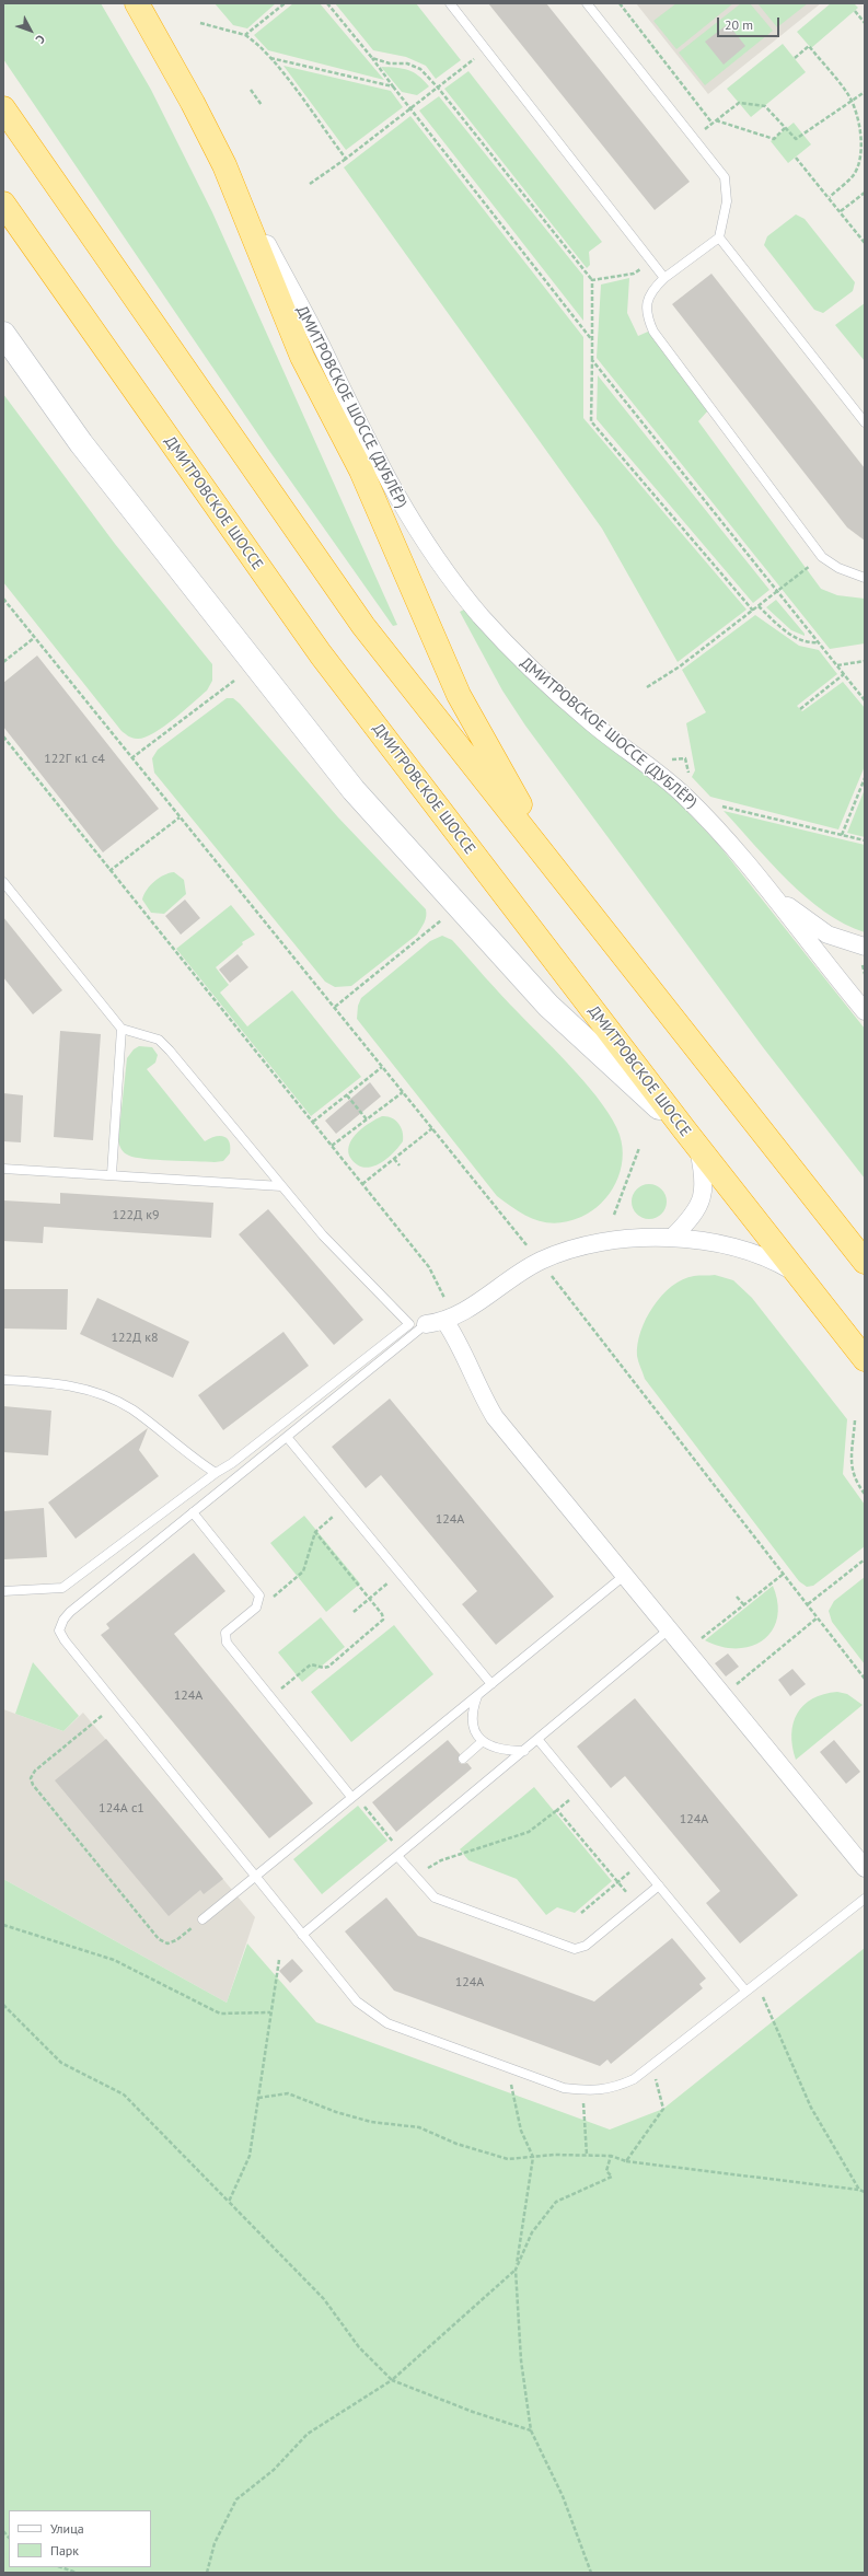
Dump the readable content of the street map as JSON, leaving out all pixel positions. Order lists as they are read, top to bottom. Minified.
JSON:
{"streets":{"highway":["ДМИТРОВСКОЕ ШОССЕ (ДУБЛЁР)","ДМИТРОВСКОЕ ШОССЕ"]},"house_numbers":["122Г к1 с4","122Д к9","122Д к8","124А","124А","124А с1","124А","124А"],"legend":["Улица","Парк"],"scale_bar":"20 m","north":"bottom right"}
